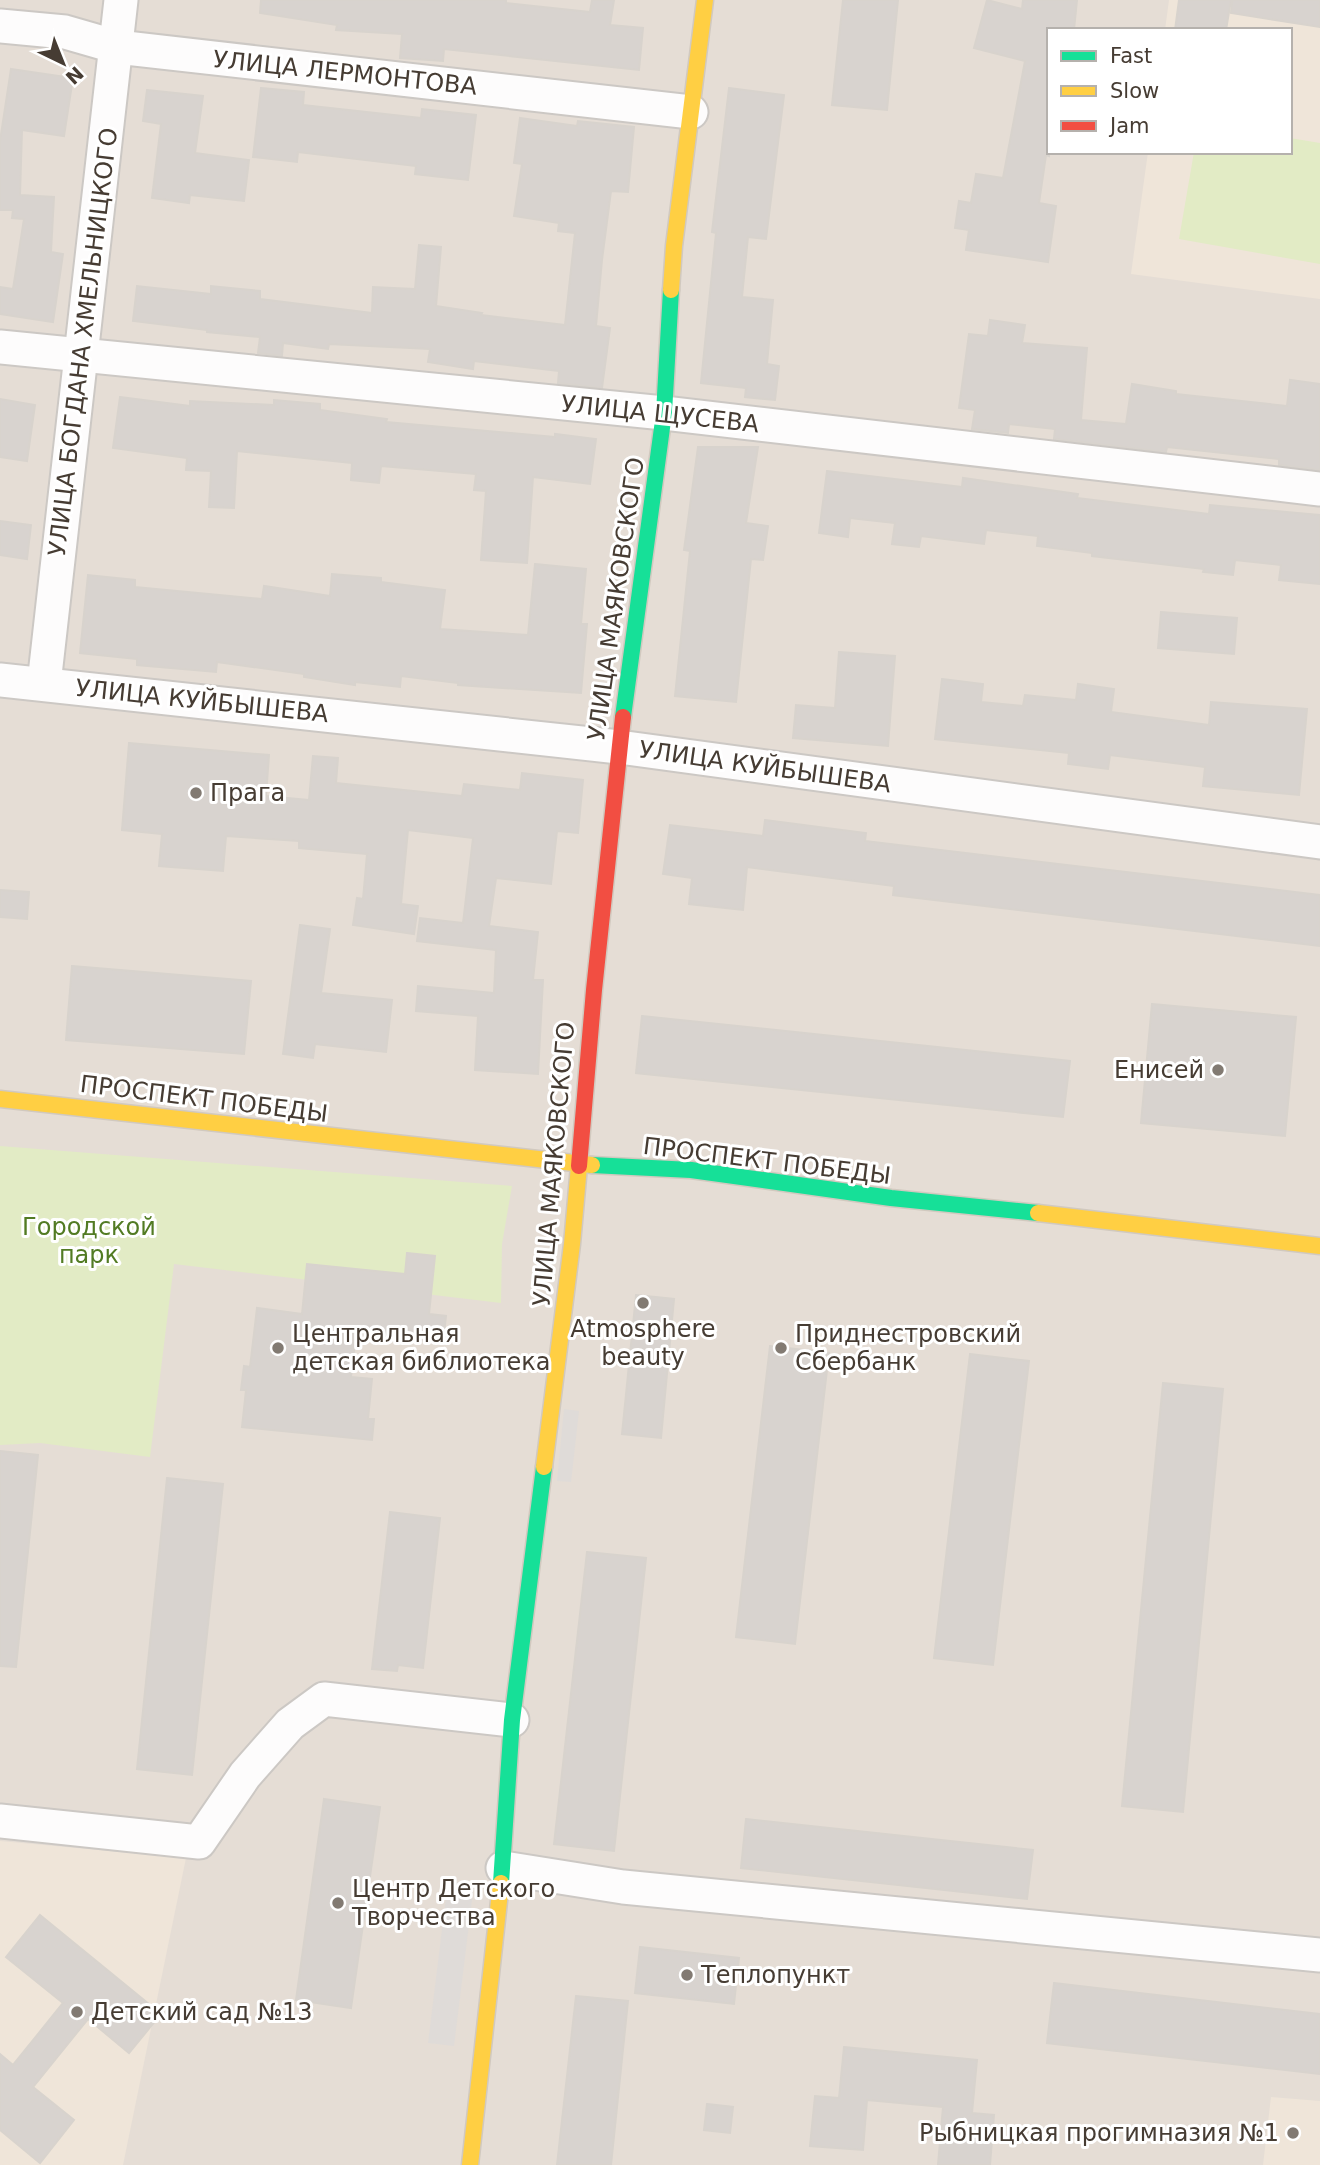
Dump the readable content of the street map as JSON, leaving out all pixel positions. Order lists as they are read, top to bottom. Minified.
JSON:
{"streets":{"street":["УЛИЦА ЛЕРМОНТОВА","УЛИЦА БОГДАНА ХМЕЛЬНИЦКОГО","УЛИЦА ЩУСЕВА","УЛИЦА МАЯКОВСКОГО","УЛИЦА КУЙБЫШЕВА","ПРОСПЕКТ ПОБЕДЫ"]},"crossings":[["УЛИЦА ЛЕРМОНТОВА","УЛИЦА БОГДАНА ХМЕЛЬНИЦКОГО"],["УЛИЦА ЛЕРМОНТОВА","УЛИЦА МАЯКОВСКОГО"],["УЛИЦА БОГДАНА ХМЕЛЬНИЦКОГО","УЛИЦА ЩУСЕВА"],["УЛИЦА БОГДАНА ХМЕЛЬНИЦКОГО","УЛИЦА КУЙБЫШЕВА"],["УЛИЦА ЩУСЕВА","УЛИЦА МАЯКОВСКОГО"],["УЛИЦА МАЯКОВСКОГО","УЛИЦА КУЙБЫШЕВА"],["УЛИЦА МАЯКОВСКОГО","ПРОСПЕКТ ПОБЕДЫ"]],"parks":["Городской парк"],"places":["Прага","Енисей","Atmosphere beauty","Центральная детская библиотека","Приднестровский Сбербанк","Центр Детского Творчества","Теплопункт","Детский сад №13","Рыбницкая прогимназия №1"],"legend":["Fast","Slow","Jam"],"north":"bottom right"}
